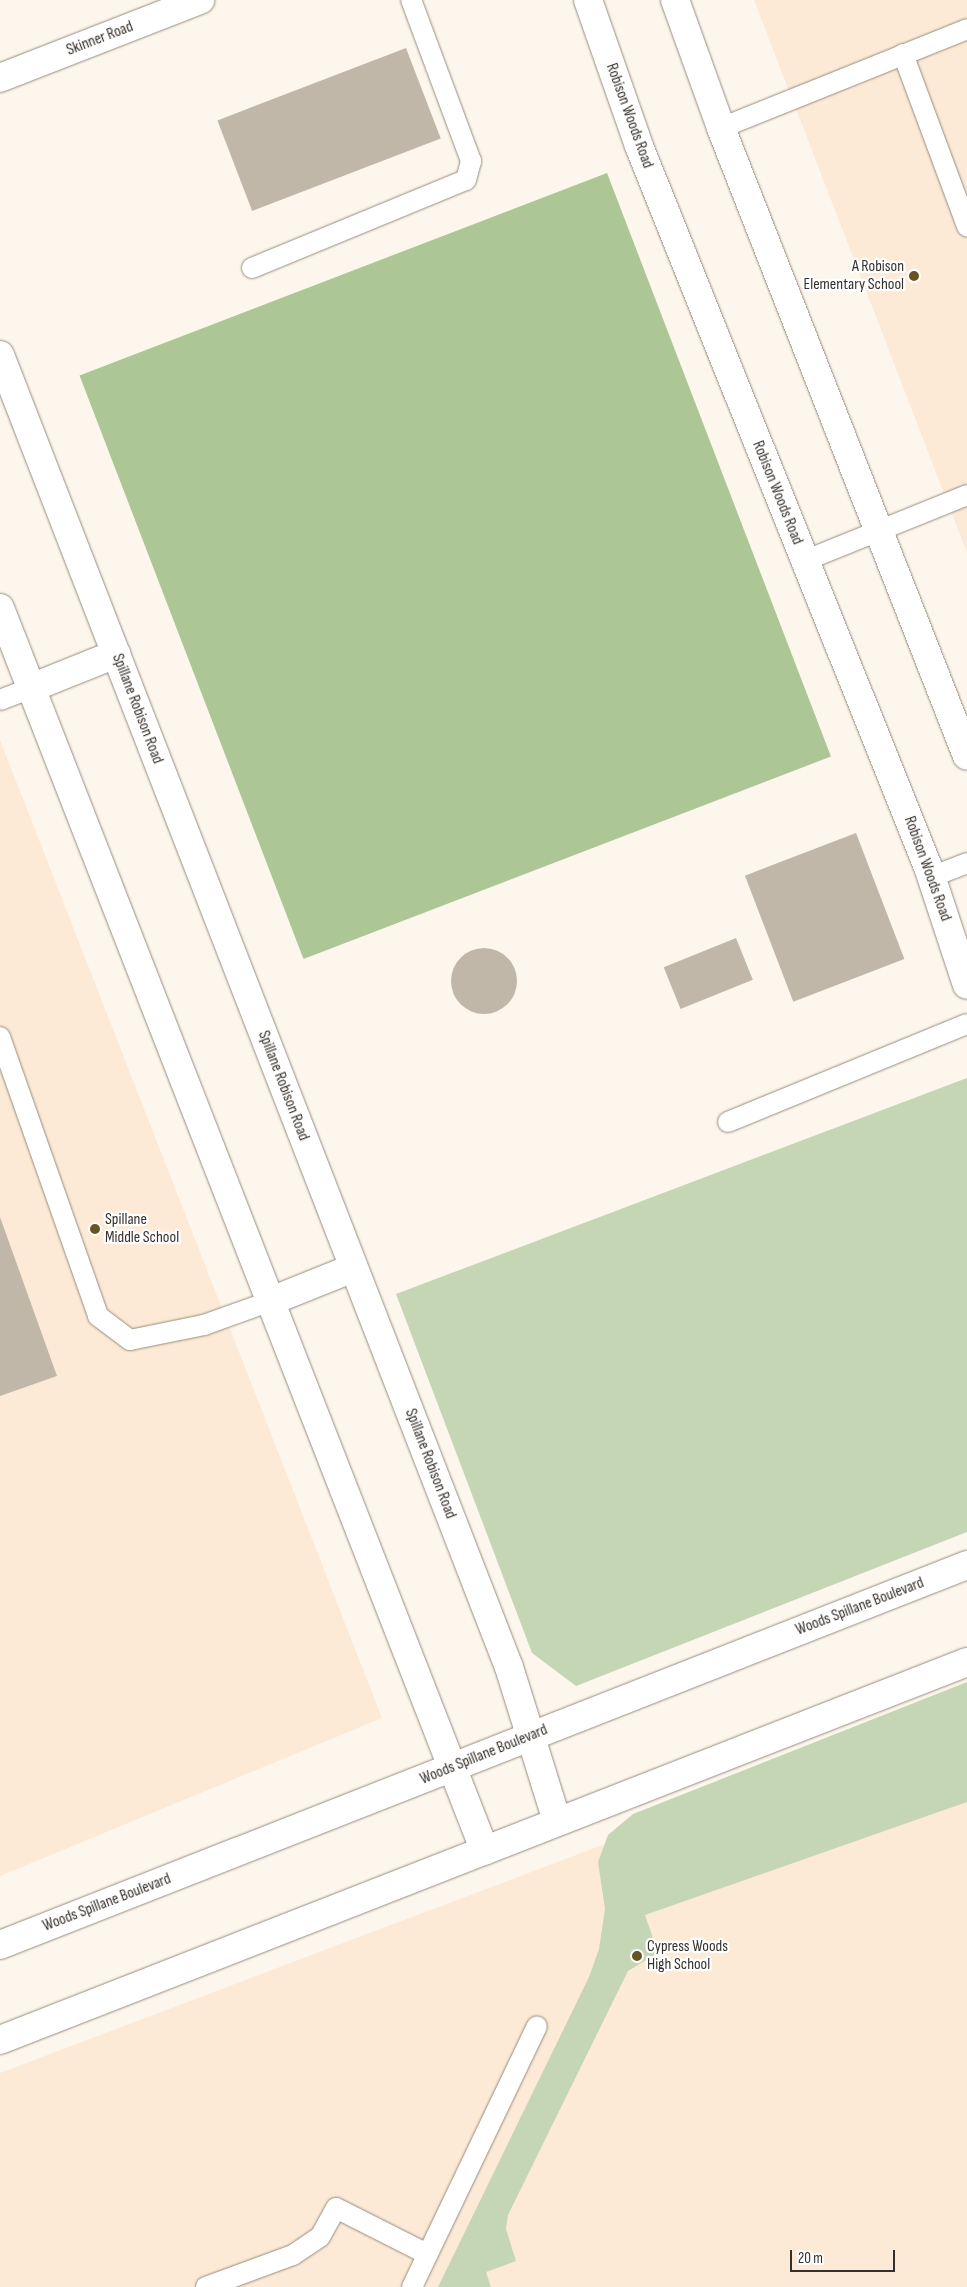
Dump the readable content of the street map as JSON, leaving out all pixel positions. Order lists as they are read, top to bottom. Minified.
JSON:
{"streets":{"street":["Skinner Road","Robison Woods Road","Spillane Robison Road","Woods Spillane Boulevard"]},"crossings":[["Spillane Robison Road","Woods Spillane Boulevard"]],"places":["A Robison Elementary School","Spillane Middle School","Cypress Woods High School"],"scale_bar":"20 m"}
